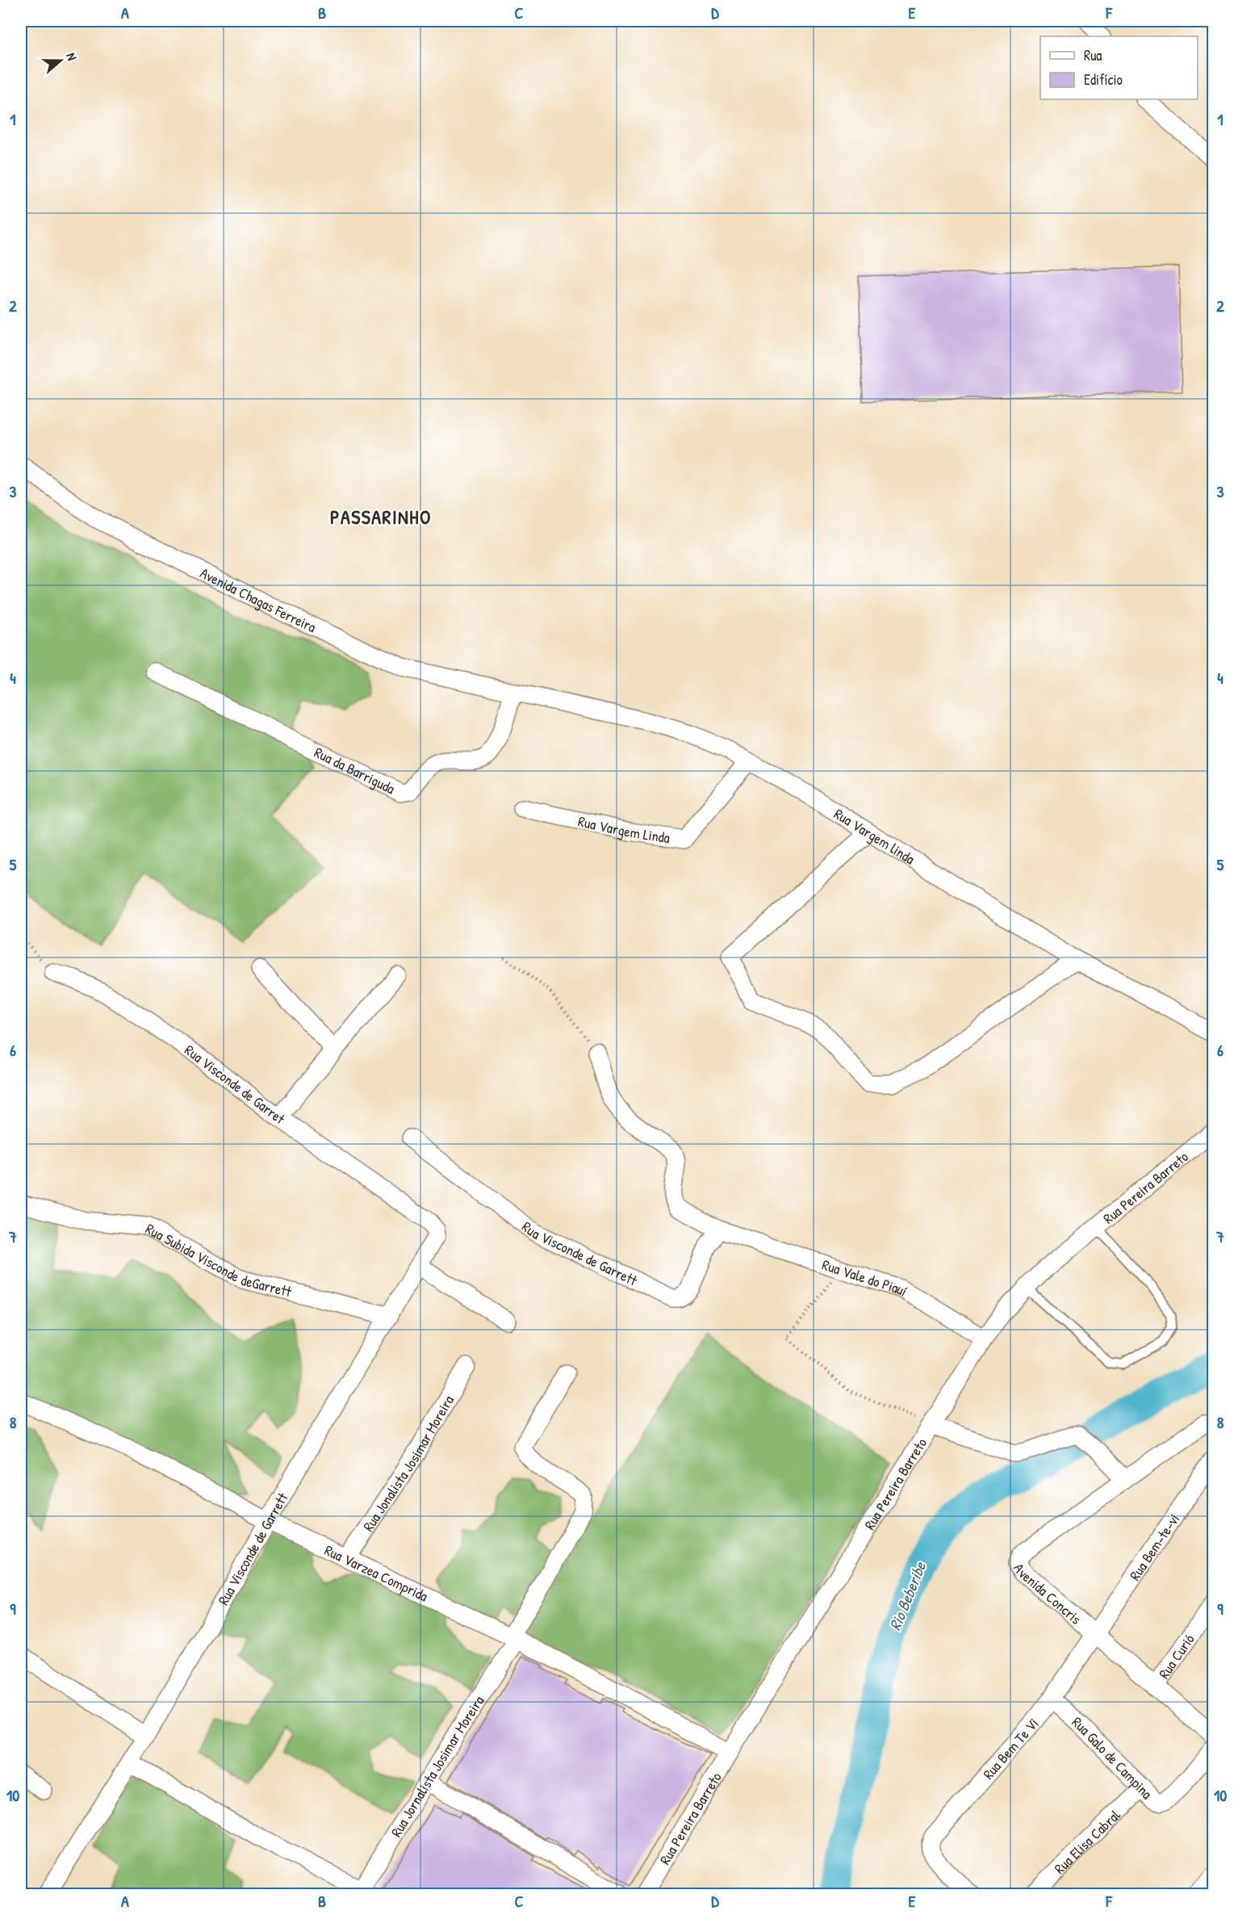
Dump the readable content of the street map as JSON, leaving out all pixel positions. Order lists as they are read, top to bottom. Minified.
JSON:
{"streets":{"street":["Avenida Chagas Ferreira","Rua da Barriguda","Rua Vargem Linda","Rua Vargem linda","Rua Visconde de Garret","Rua Pereira Barreto","Rua Visconde de Garrett","Rua Subida Visconde deGarrett","Rua Vale do Piauí","Rua Jonalista Josimar Moreira","Rua Bem-te-vi","Rua Varzea Comprida","Avenida Concris","Rua Curió","Rua Bem Te Vi","Rua Galo de Campina","Rua Jornalista Josimar Moreira","Rua Elisa Cabral"]},"crossings":[["Avenida Chagas Ferreira","Rua da Barriguda"],["Avenida Chagas Ferreira","Rua Vargem linda"],["Rua da Barriguda","Rua Vargem linda"],["Rua Vargem Linda","Rua Vargem linda"],["Rua Visconde de Garret","Rua Visconde de Garrett"],["Rua Pereira Barreto","Rua Vale do Piauí"],["Rua Pereira Barreto","Rua Varzea Comprida"],["Rua Visconde de Garrett","Rua Subida Visconde deGarrett"],["Rua Visconde de Garrett","Rua Vale do Piauí"],["Rua Visconde de Garrett","Rua Varzea Comprida"],["Rua Jonalista Josimar Moreira","Rua Varzea Comprida"],["Rua Bem-te-vi","Avenida Concris"],["Rua Bem-te-vi","Rua Bem Te Vi"],["Rua Varzea Comprida","Rua Jornalista Josimar Moreira"],["Avenida Concris","Rua Curió"],["Avenida Concris","Rua Bem Te Vi"],["Rua Bem Te Vi","Rua Galo de Campina"],["Rua Galo de Campina","Rua Elisa Cabral"]],"districts":["PASSARINHO"],"water":["Rio Beberibe"],"legend":["Rua","Edifício"],"north":"right","grid":{"columns":["A","B","C","D","E","F"],"rows":["1","2","3","4","5","6","7","8","9","10"]}}
